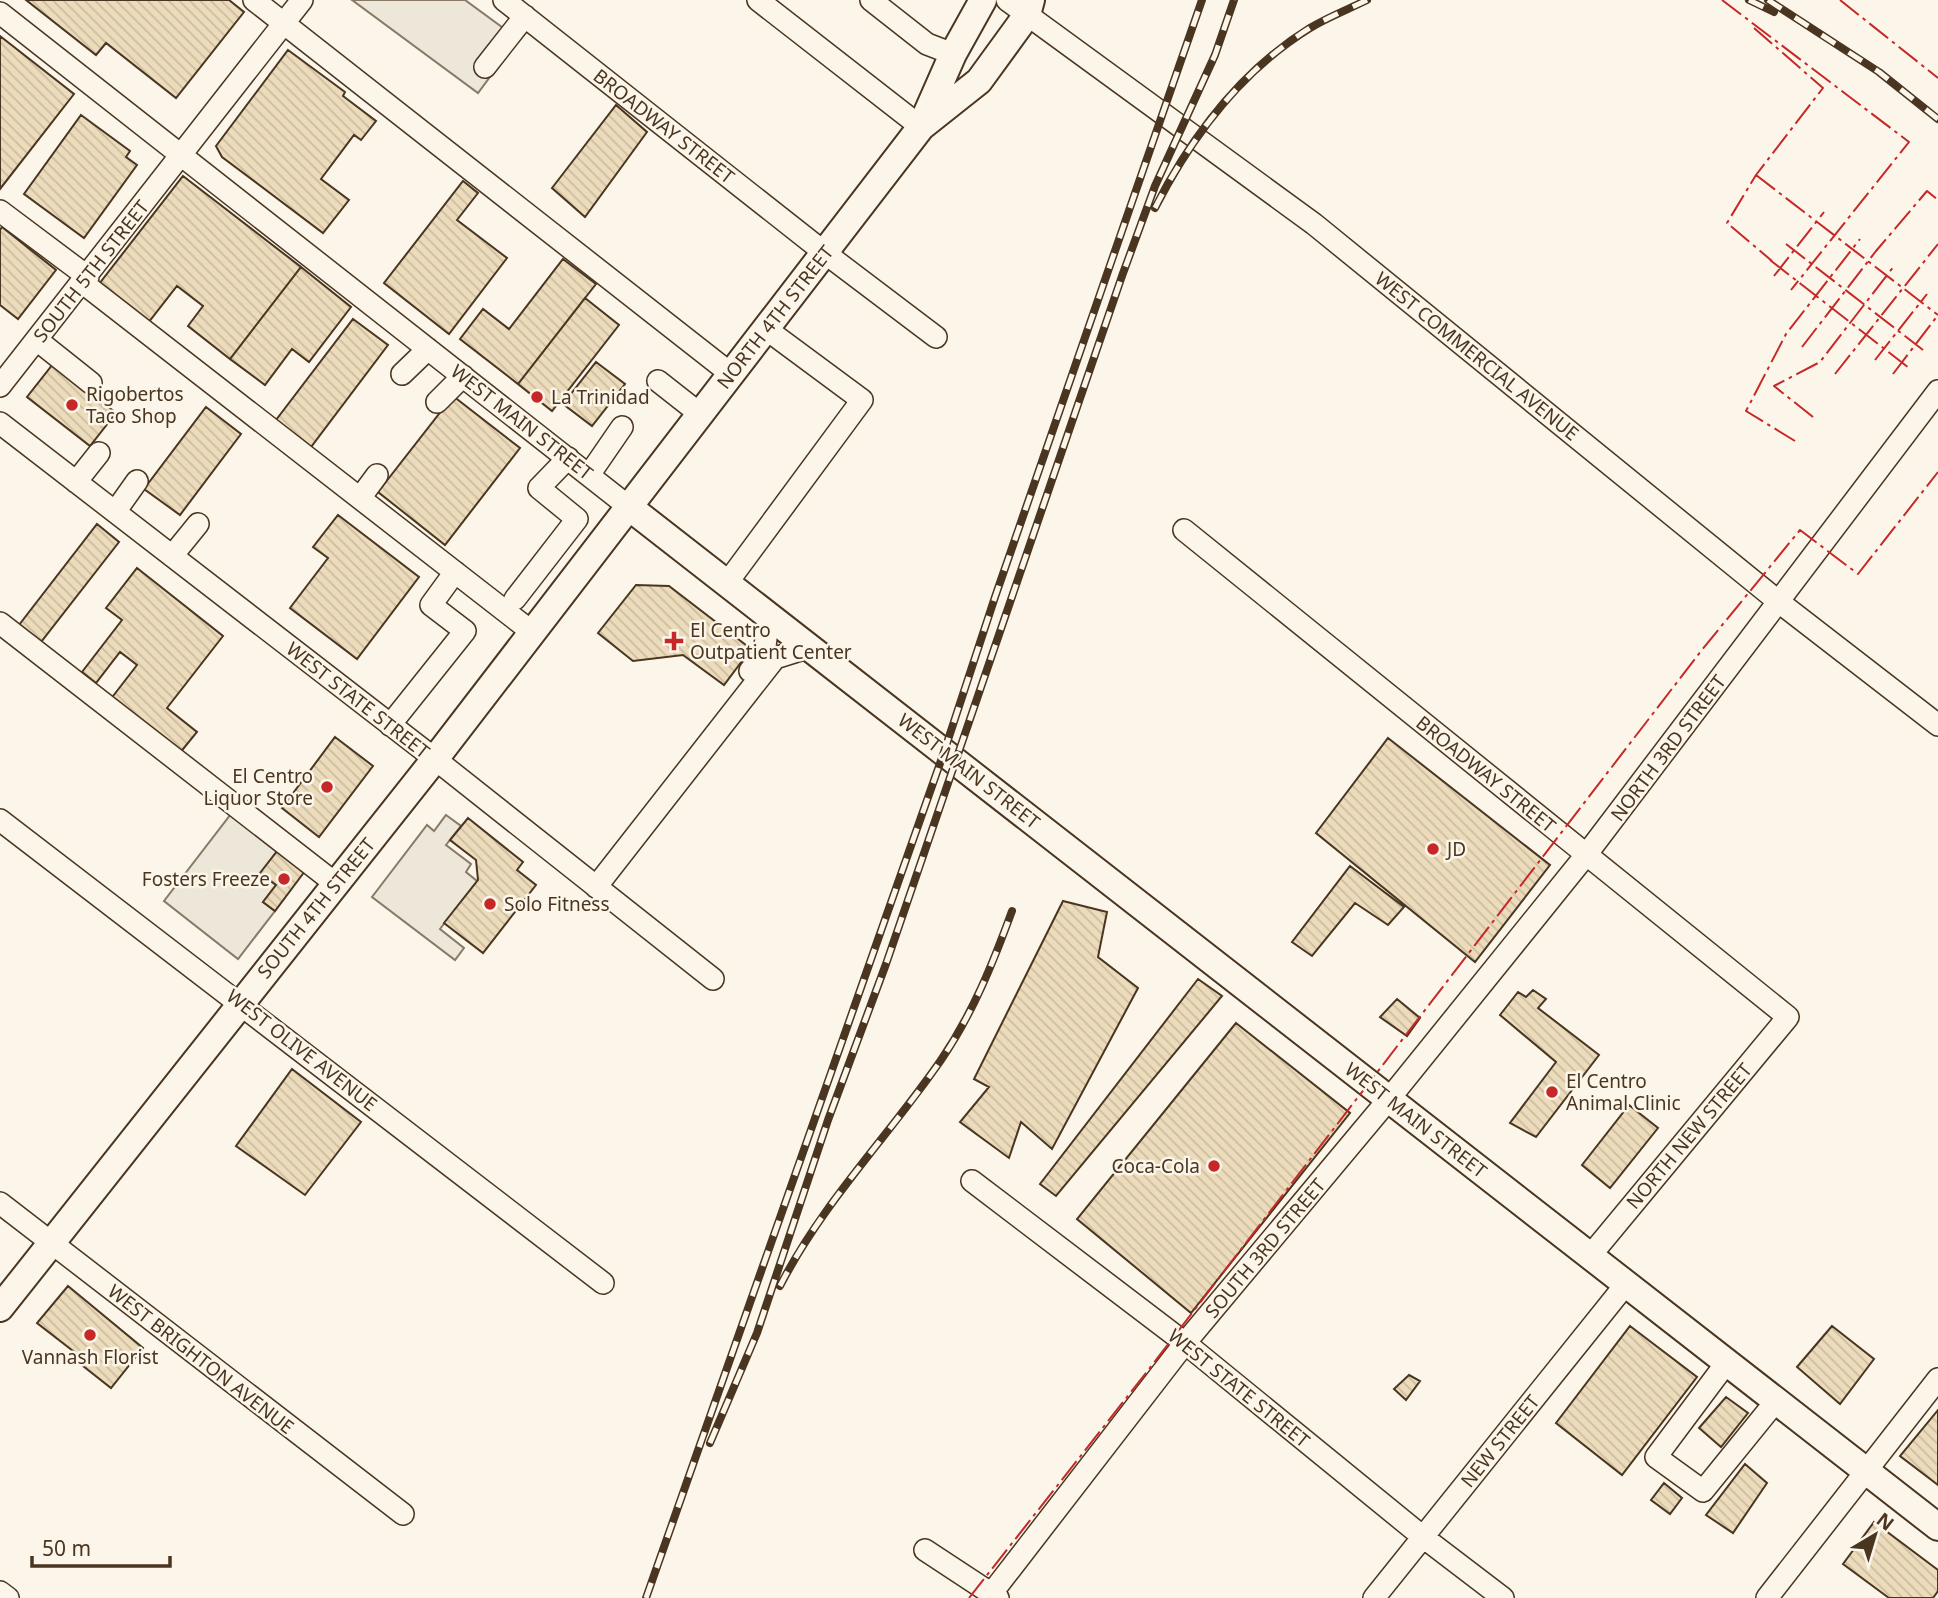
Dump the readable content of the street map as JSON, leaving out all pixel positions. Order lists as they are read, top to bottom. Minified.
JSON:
{"streets":{"main road":["NORTH 4TH STREET","WEST MAIN STREET","SOUTH 4TH STREET"],"street":["BROADWAY STREET","SOUTH 5TH STREET","WEST COMMERCIAL AVENUE","WEST STATE STREET","NORTH 3RD STREET","WEST OLIVE AVENUE","NORTH NEW STREET","SOUTH 3RD STREET","WEST BRIGHTON AVENUE","NEW STREET"]},"crossings":[["BROADWAY STREET","NORTH 4TH STREET"],["BROADWAY STREET","NORTH 3RD STREET"],["BROADWAY STREET","NORTH NEW STREET"],["SOUTH 5TH STREET","WEST MAIN STREET"],["NORTH 4TH STREET","WEST COMMERCIAL AVENUE"],["NORTH 4TH STREET","WEST MAIN STREET"],["NORTH 4TH STREET","SOUTH 4TH STREET"],["WEST COMMERCIAL AVENUE","NORTH 3RD STREET"],["WEST MAIN STREET","NORTH 3RD STREET"],["WEST MAIN STREET","SOUTH 4TH STREET"],["WEST MAIN STREET","NORTH NEW STREET"],["WEST MAIN STREET","SOUTH 3RD STREET"],["WEST MAIN STREET","NEW STREET"],["WEST STATE STREET","SOUTH 4TH STREET"],["WEST STATE STREET","SOUTH 3RD STREET"],["WEST STATE STREET","NEW STREET"],["NORTH 3RD STREET","SOUTH 3RD STREET"],["SOUTH 4TH STREET","WEST OLIVE AVENUE"],["SOUTH 4TH STREET","WEST BRIGHTON AVENUE"]],"places":{"other":["La Trinidad","Rigobertos Taco Shop","El Centro Liquor Store","JD","Fosters Freeze","Solo Fitness","El Centro Animal Clinic","Coca-Cola","Vannash Florist"],"health":["El Centro Outpatient Center"]},"scale_bar":"50 m","north":"top right"}
